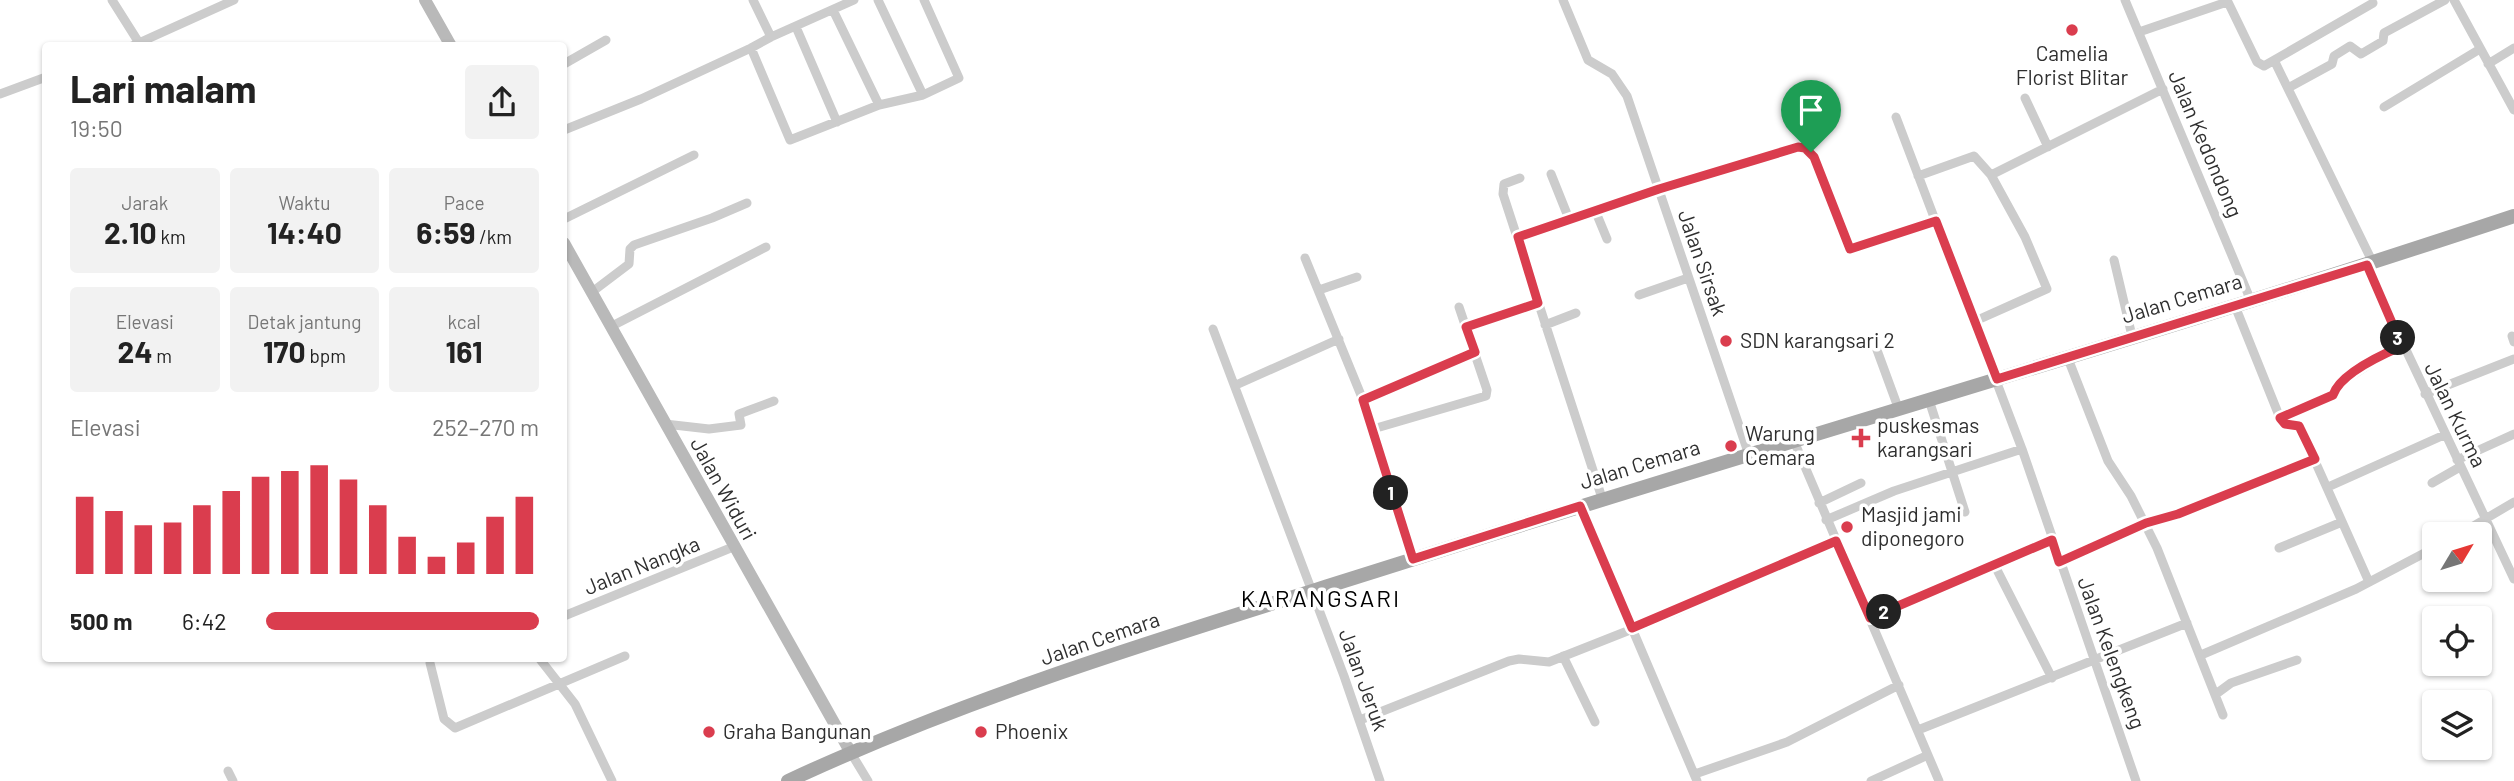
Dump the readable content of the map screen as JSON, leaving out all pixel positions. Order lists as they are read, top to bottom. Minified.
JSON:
{"streets":{"main road":["Jalan Cemara","Jalan Widuri"],"street":["Jalan Kedondong","Jalan Sirsak","Jalan Kurma","Jalan Nangka","Jalan Kelengkeng","Jalan Jeruk"]},"crossings":[["Jalan Kedondong","Jalan Cemara"],["Jalan Sirsak","Jalan Cemara"],["Jalan Cemara","Jalan Kurma"],["Jalan Cemara","Jalan Widuri"],["Jalan Cemara","Jalan Kelengkeng"],["Jalan Cemara","Jalan Jeruk"],["Jalan Widuri","Jalan Nangka"]],"districts":["KARANGSARI"],"places":{"other":["Camelia Florist Blitar","SDN karangsari 2","Warung Cemara","Masjid jami diponegoro","Graha Bangunan","Phoenix"],"health":["puskesmas karangsari"]},"north":"top right","page":{"heading":["Lari malam","19:50"],"stats":[["Jarak","2.10 km"],["Waktu","14:40"],["Pace","6:59 /km"],["Elevasi","24 m"],["Detak jantung","170 bpm"],["kcal","161"]],"pins":["3","1","2"],"chart":["Elevasi","252–270 m"],"list":[{"name":"500 m","note":"6:42"}]}}
